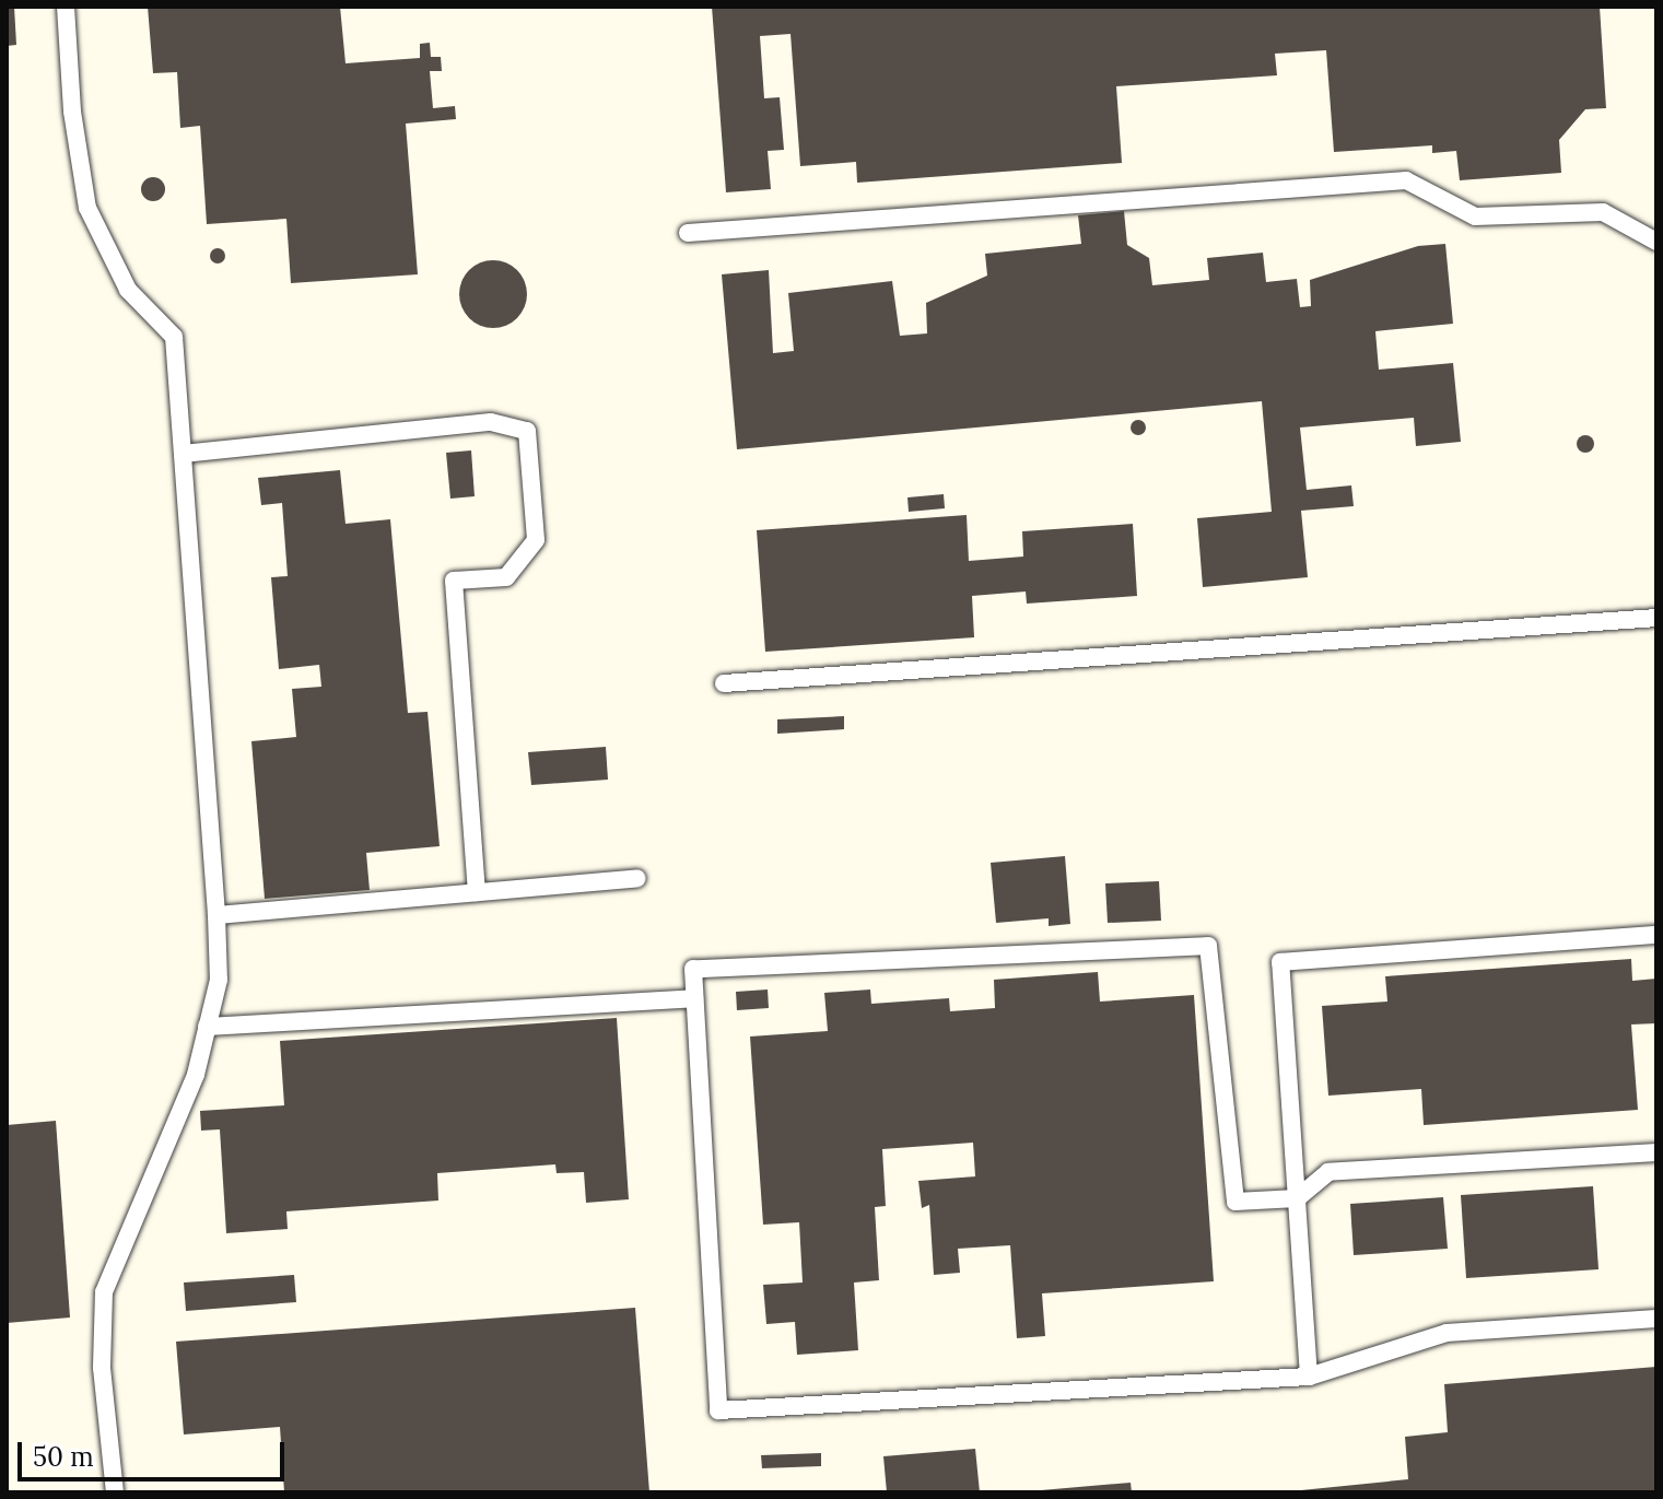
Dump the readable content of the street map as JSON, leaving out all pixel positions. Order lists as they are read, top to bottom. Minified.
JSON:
{"scale_bar":"50 m"}
